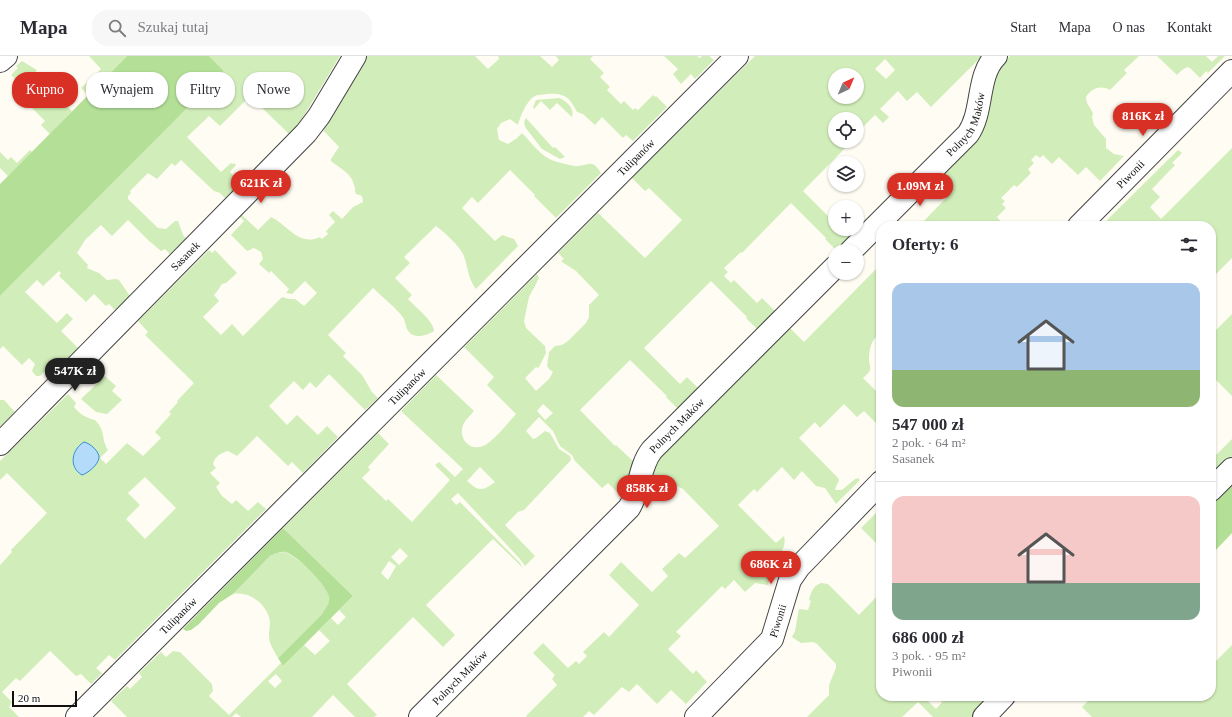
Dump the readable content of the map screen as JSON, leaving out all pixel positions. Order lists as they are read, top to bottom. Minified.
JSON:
{"streets":{"street":["Polnych Maków","Tulipanów","Piwonii","Sasanek"]},"scale_bar":"20 m","north":"top right","page":{"header":"Mapa","search":"Szukaj tutaj","nav":["Start","Mapa","O nas","Kontakt"],"map_buttons":["+","−"],"chip":["Kupno","Wynajem","Filtry","Nowe"],"price":["816K zł","621K zł","1.09M zł","547K zł","858K zł","686K zł"],"heading":"Oferty: 6","list":[{"name":"547 000 zł","note":"2 pok. · 64 m² · Sasanek"},{"name":"686 000 zł","note":"3 pok. · 95 m² · Piwonii"}],"scale":"20 m"}}
